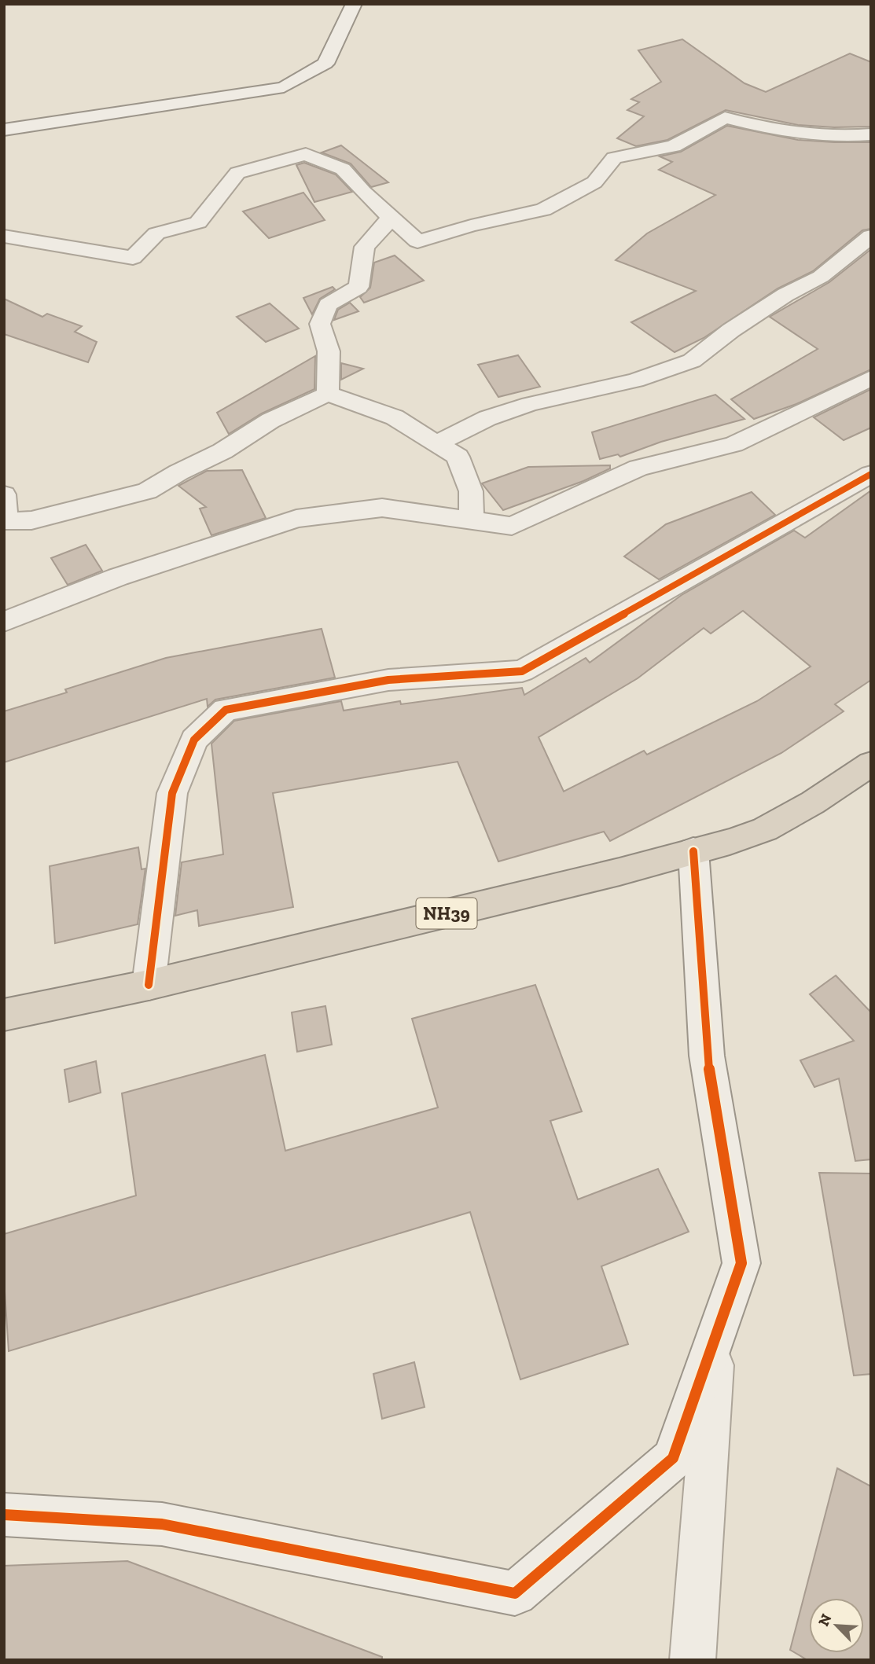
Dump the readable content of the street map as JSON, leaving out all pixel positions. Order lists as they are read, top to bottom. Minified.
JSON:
{"streets":{"highway":["NH39"]},"north":"top left"}
